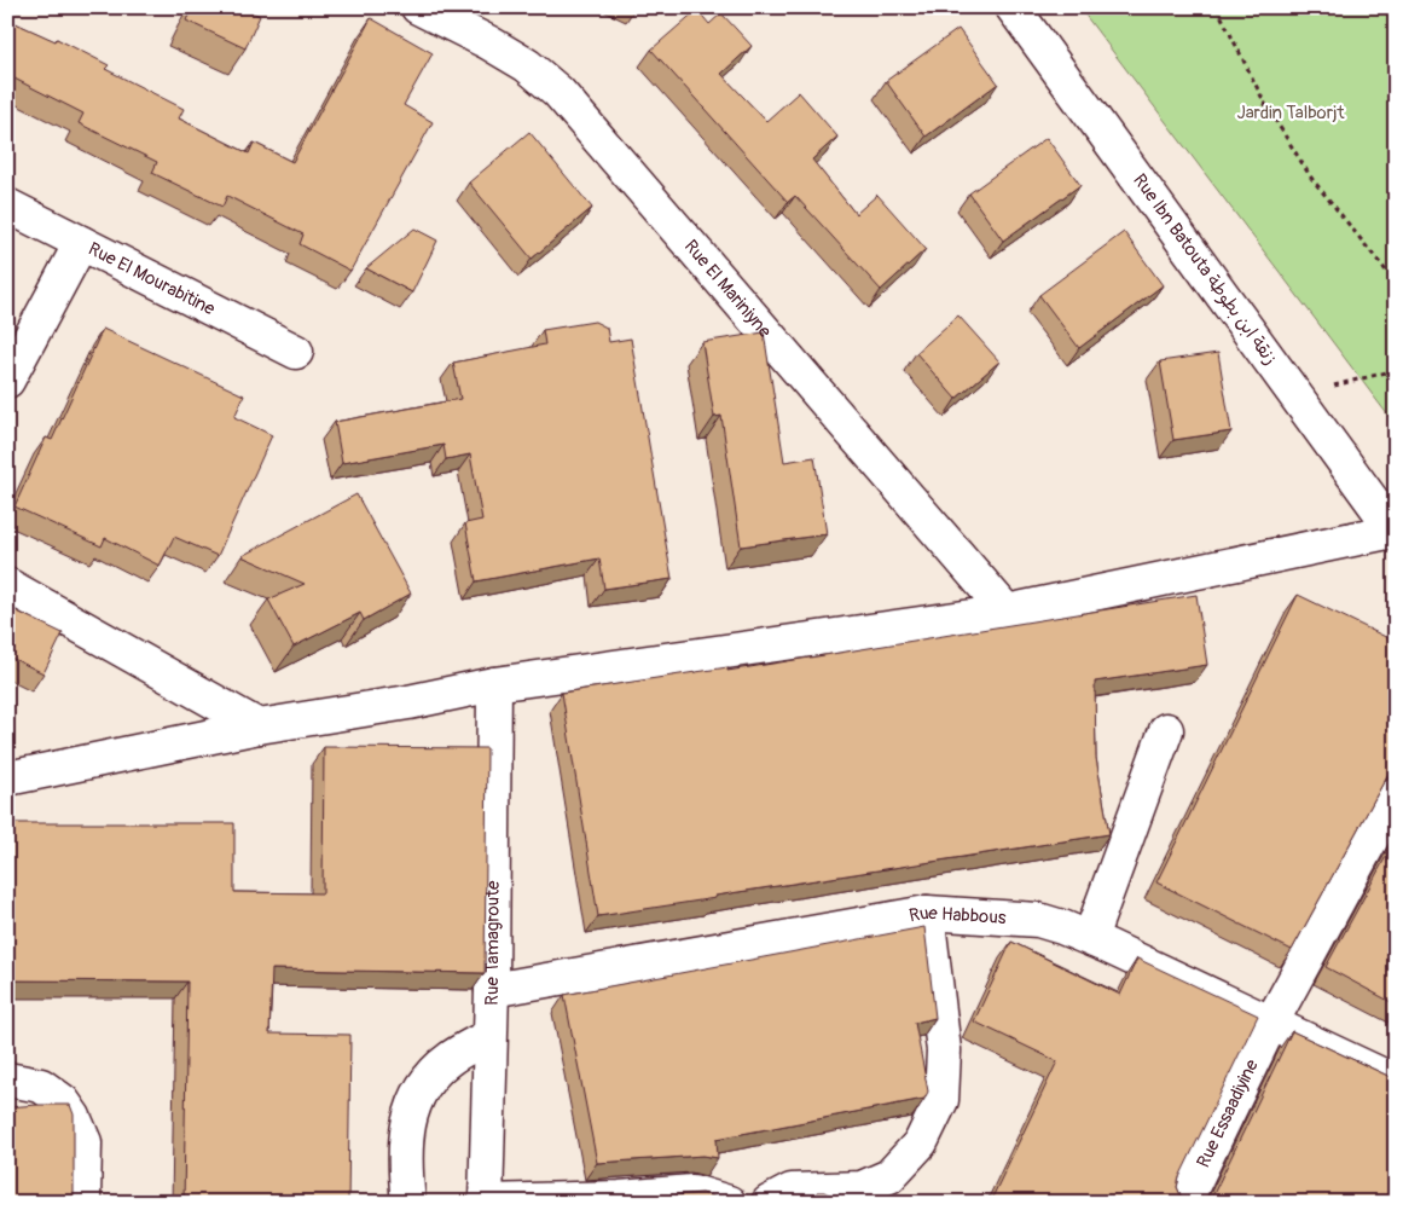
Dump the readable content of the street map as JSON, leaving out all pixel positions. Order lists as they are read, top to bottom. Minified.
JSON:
{"streets":{"street":["Rue Ibn Batouta زنقة ابن بطوطة","Rue El Mourabitine","Rue El Mariniyne","Rue Habbous","Rue Tamagroute","Rue Essaadiyine"]},"crossings":[["Rue Habbous","Rue Tamagroute"],["Rue Habbous","Rue Essaadiyine"]],"parks":["Jardin Talborjt"]}
